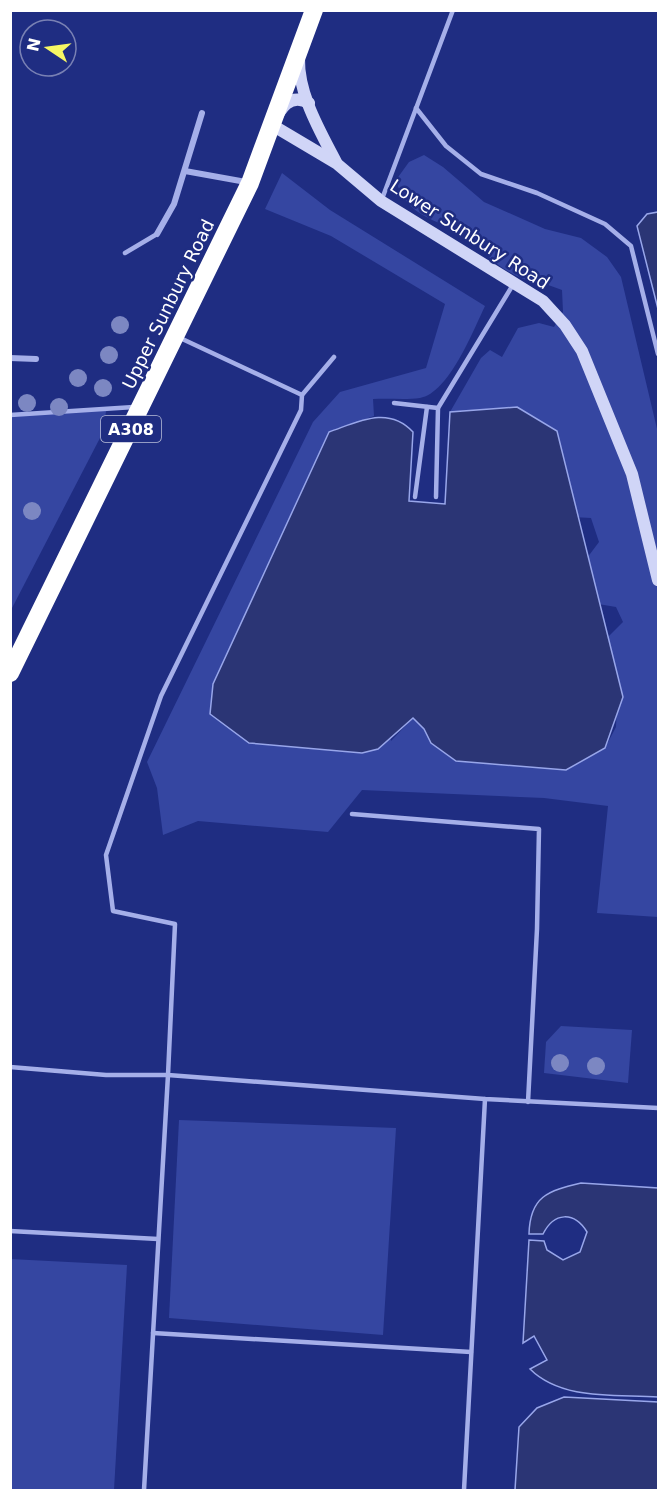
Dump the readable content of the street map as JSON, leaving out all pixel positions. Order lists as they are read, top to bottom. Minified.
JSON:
{"streets":{"highway":["Upper Sunbury Road","A308"],"street":["Lower Sunbury Road"]},"crossings":[["Lower Sunbury Road","Upper Sunbury Road"]],"north":"left"}
